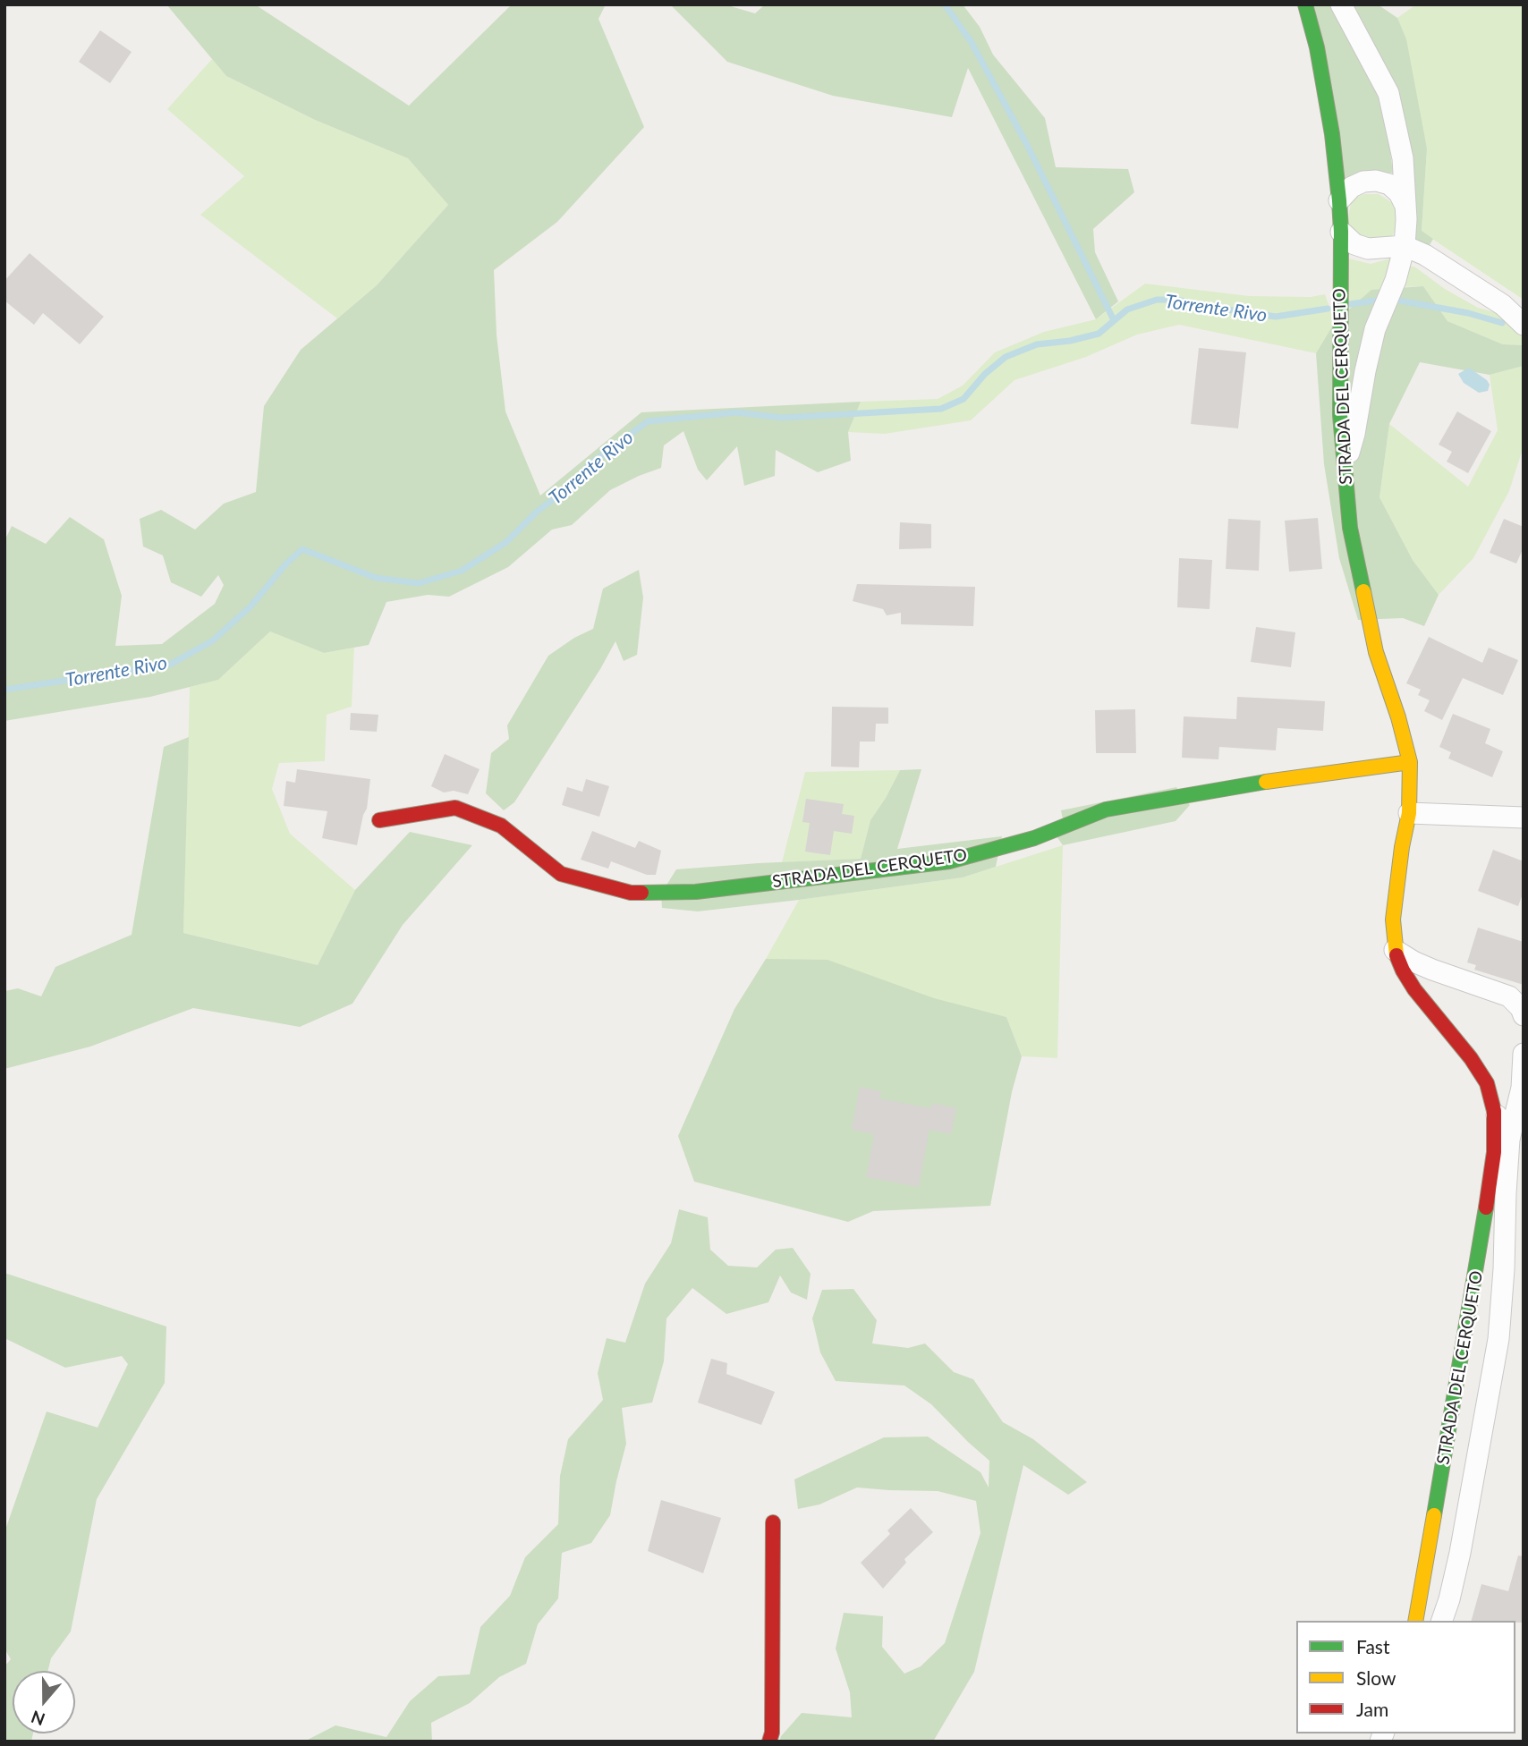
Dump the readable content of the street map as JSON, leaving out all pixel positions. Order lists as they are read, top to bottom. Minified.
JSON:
{"streets":{"street":["STRADA DEL CERQUETO"]},"water":["Torrente Rivo"],"legend":["Fast","Slow","Jam"],"north":"bottom"}
